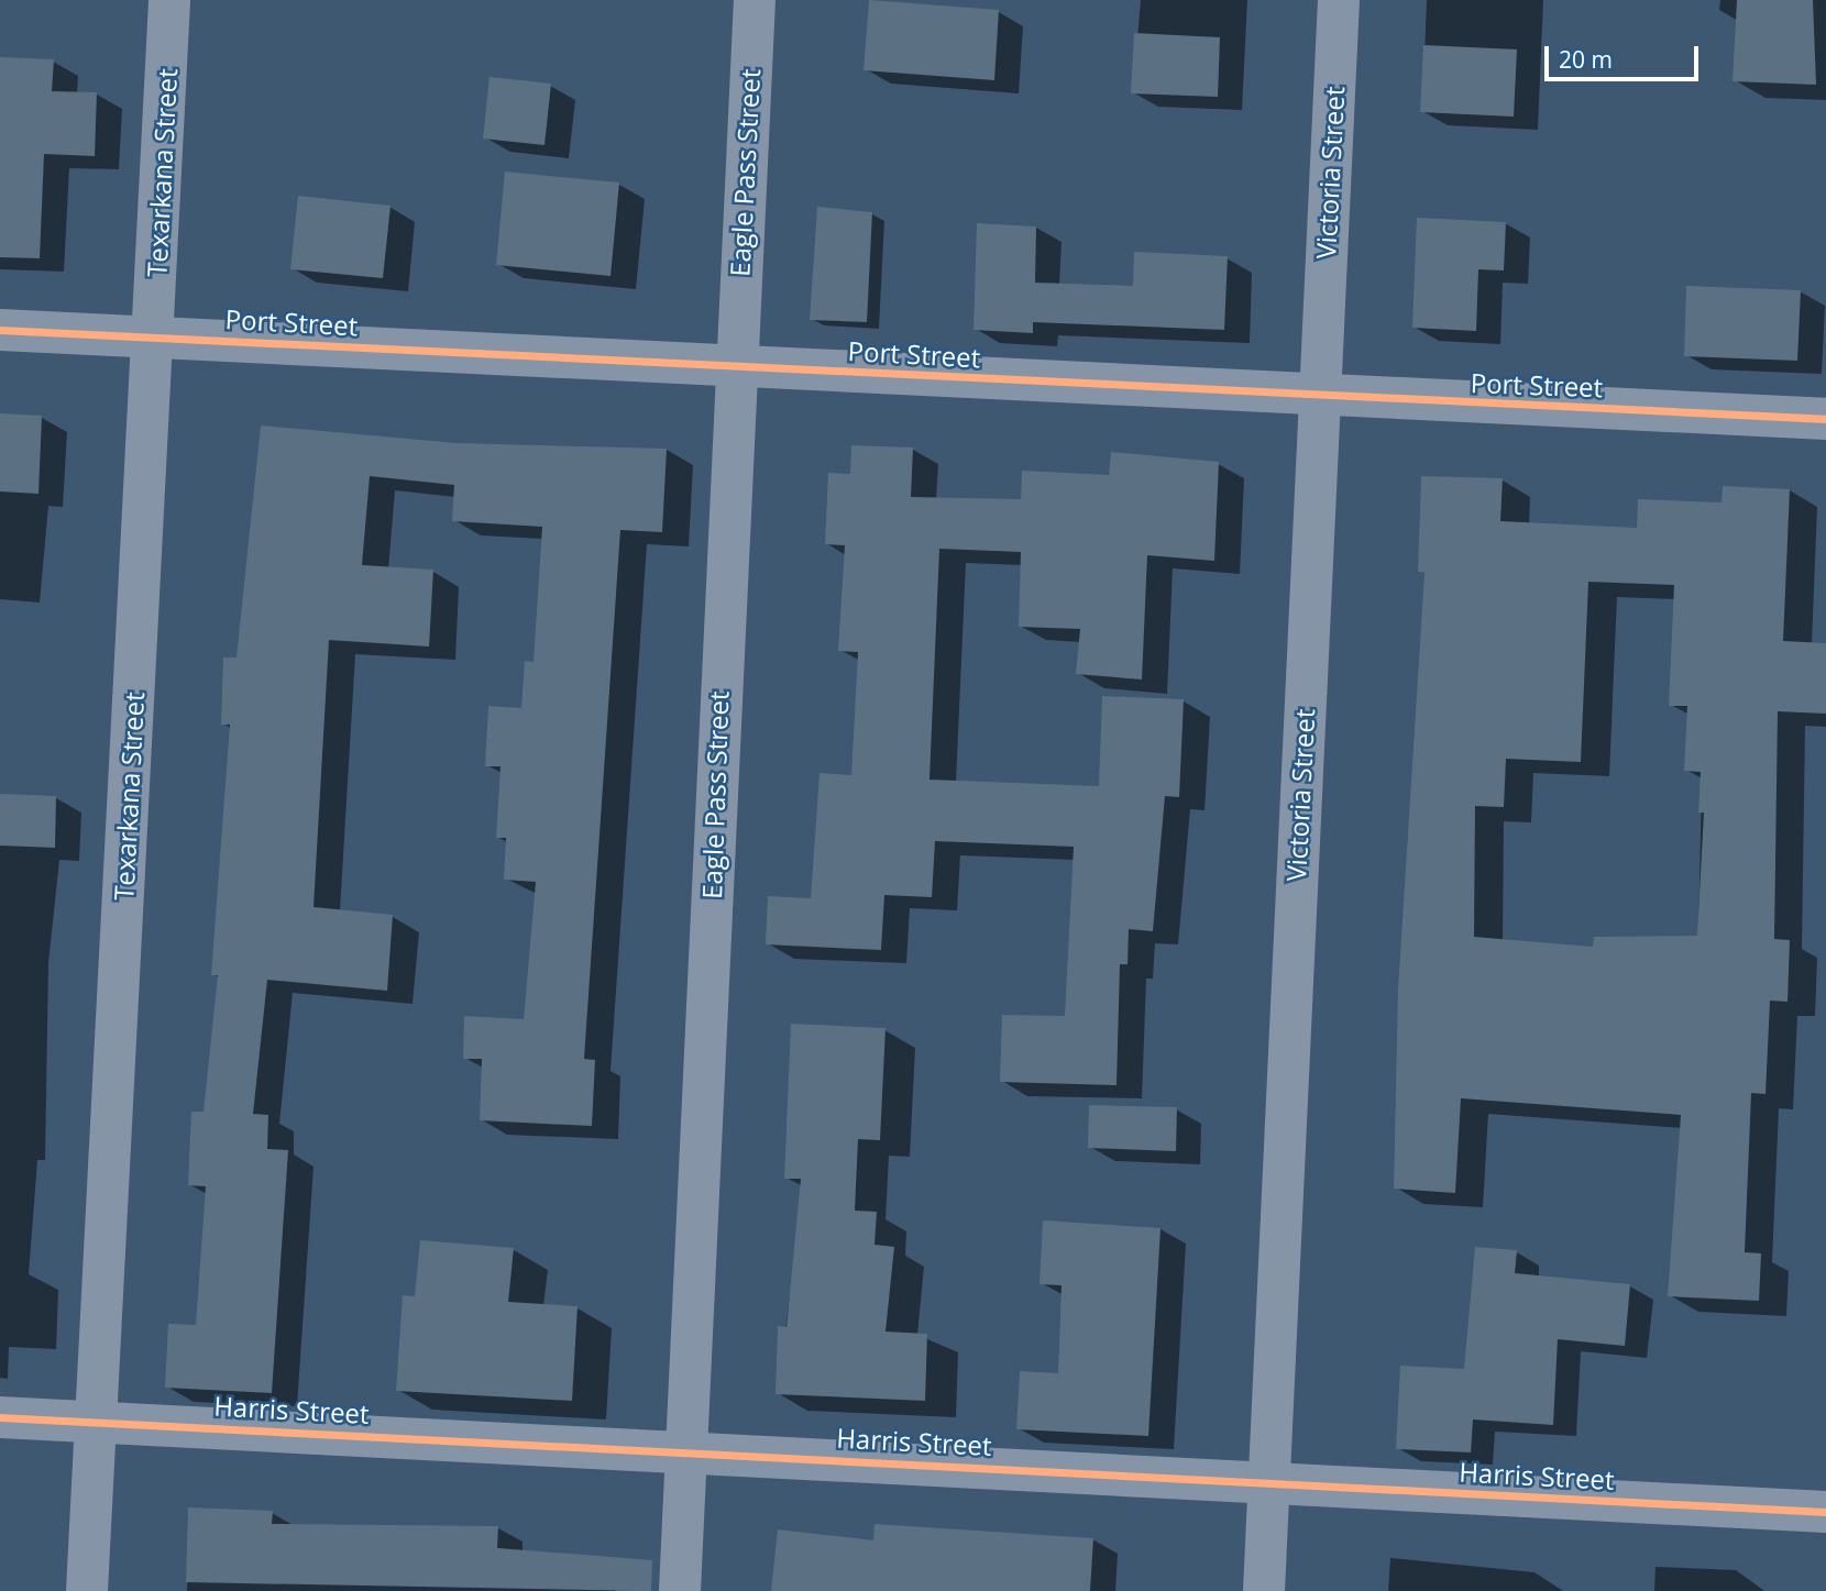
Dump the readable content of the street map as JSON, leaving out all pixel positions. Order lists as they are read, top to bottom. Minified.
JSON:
{"streets":{"street":["Texarkana Street","Eagle Pass Street","Victoria Street","Port Street","Harris Street"]},"crossings":[["Texarkana Street","Port Street"],["Texarkana Street","Harris Street"],["Eagle Pass Street","Port Street"],["Eagle Pass Street","Harris Street"],["Victoria Street","Port Street"],["Victoria Street","Harris Street"]],"scale_bar":"20 m"}
